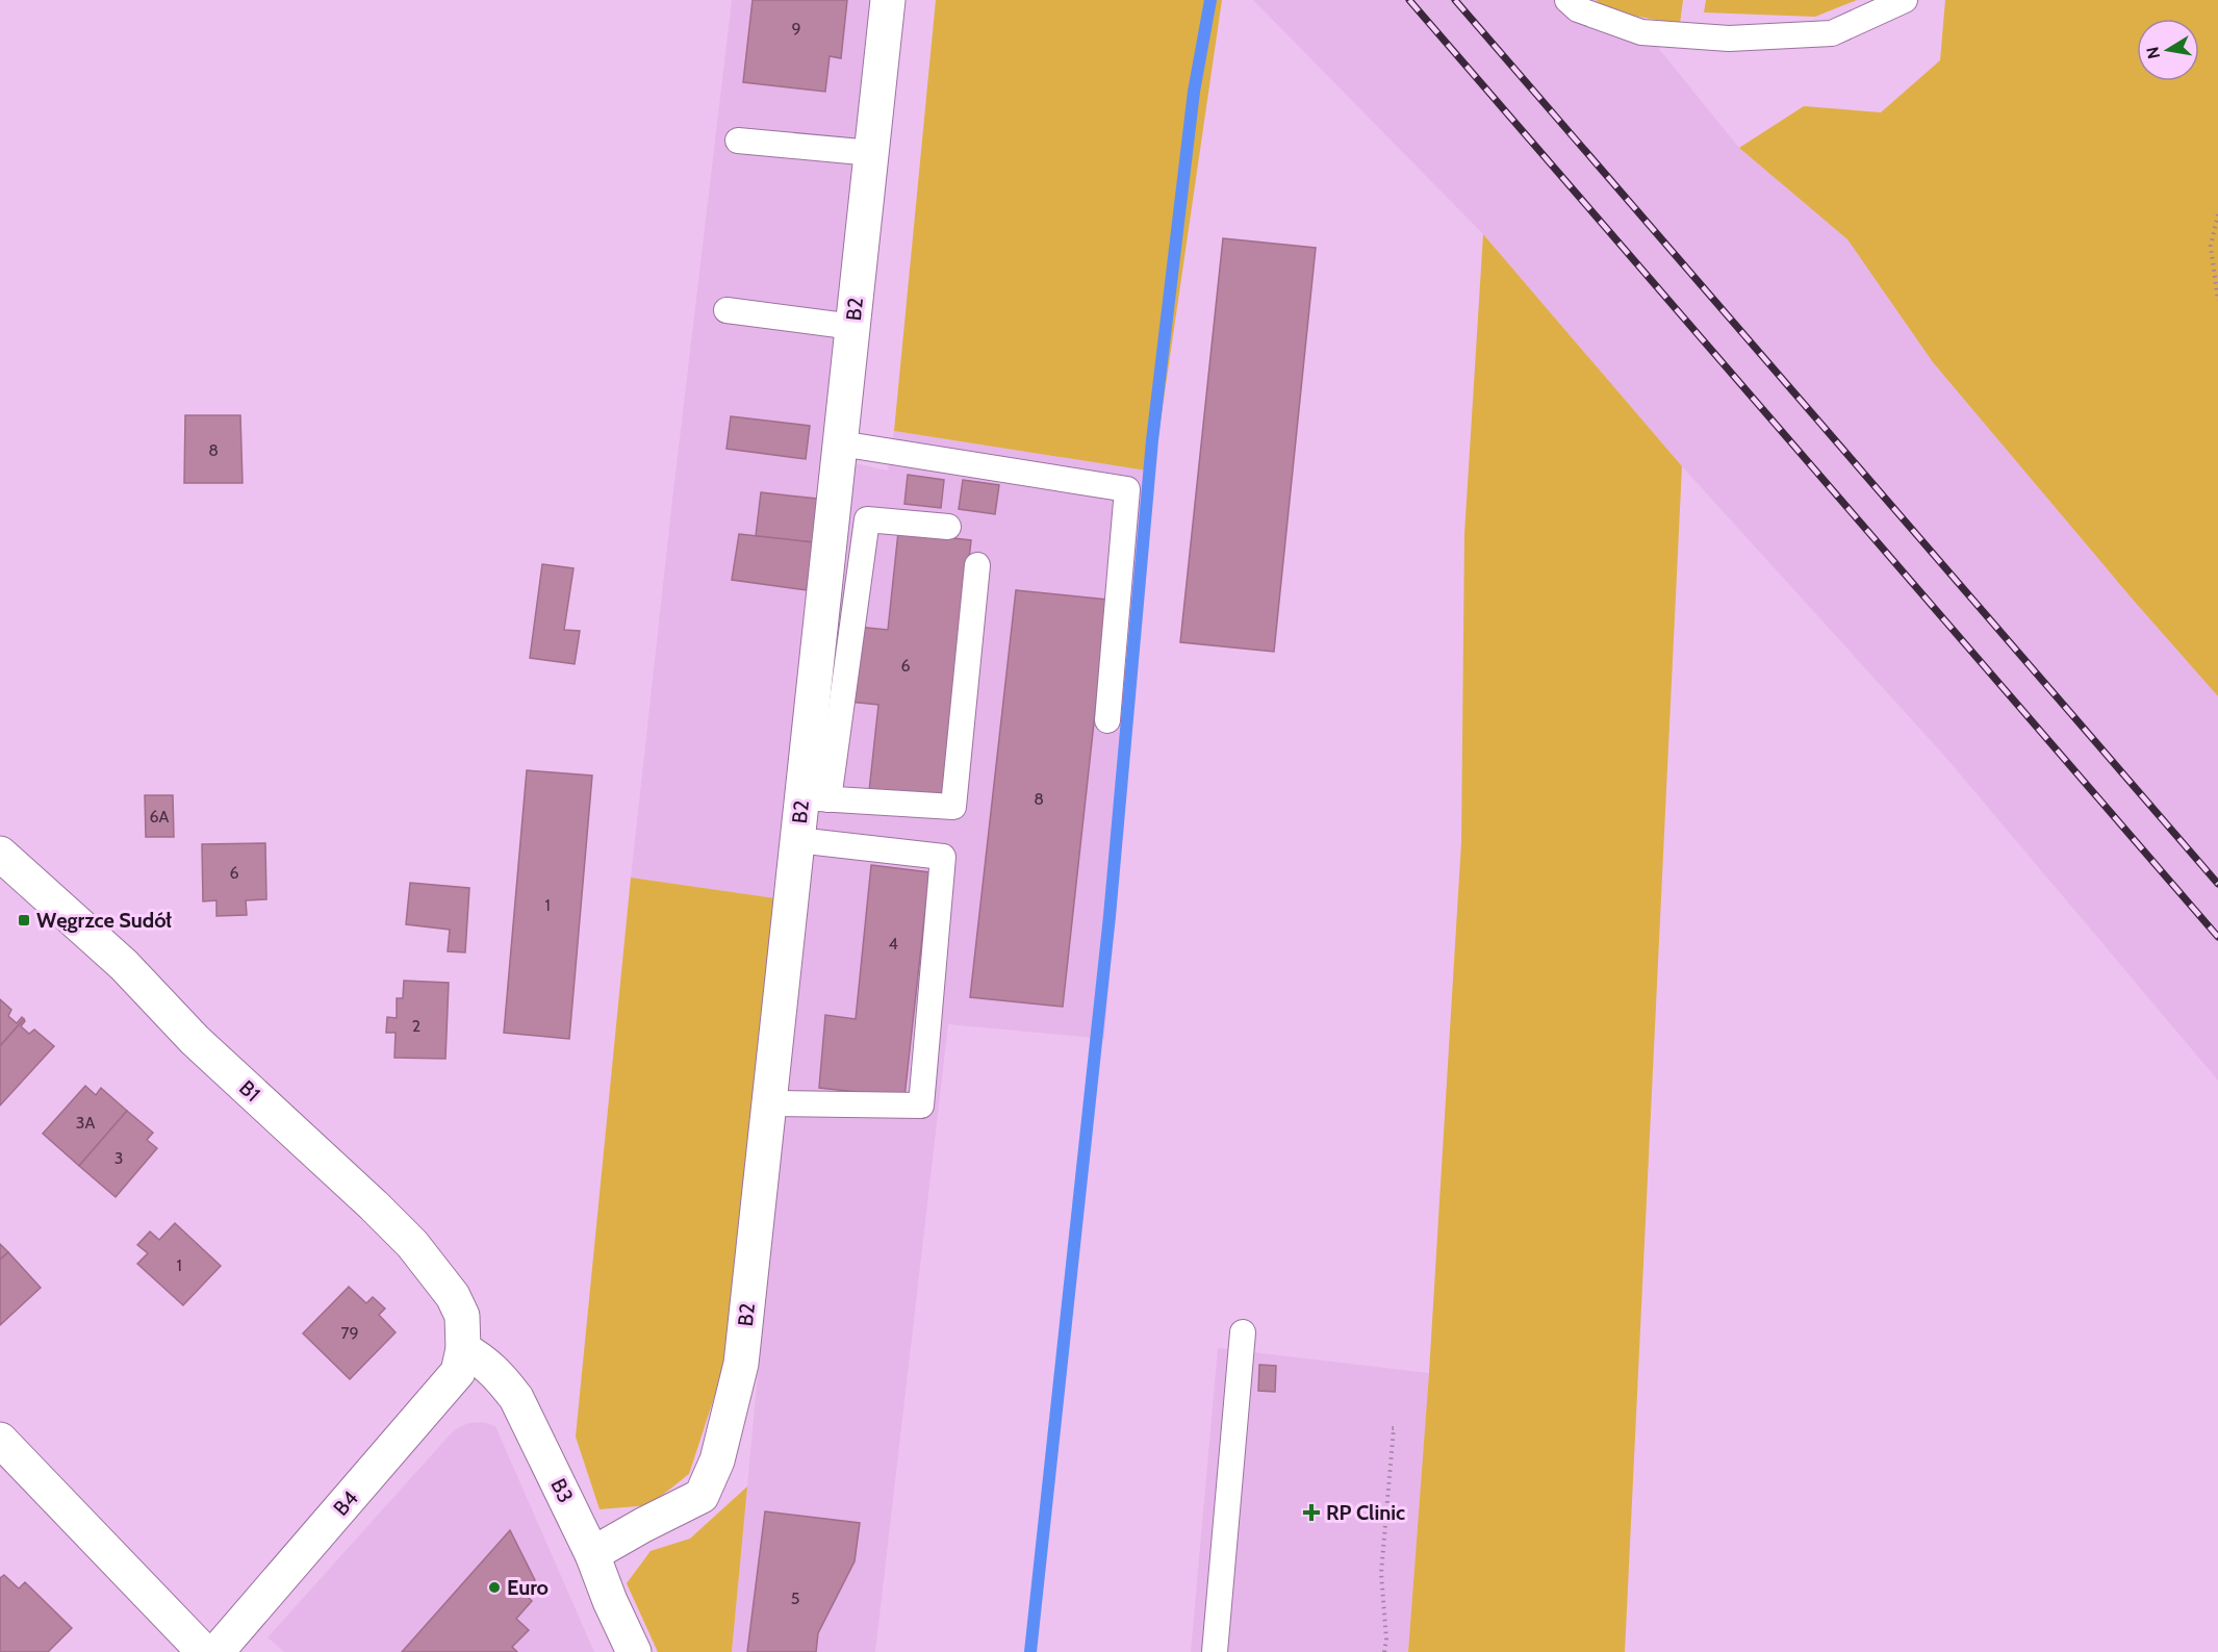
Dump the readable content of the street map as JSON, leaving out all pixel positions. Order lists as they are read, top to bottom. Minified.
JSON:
{"streets":{"street":["B2","B1","B3","B4"]},"crossings":[["B2","B3"],["B1","B3"],["B1","B4"],["B3","B4"]],"places":{"transit":["Węgrzce Sudół"],"health":["RP Clinic"],"other":["Euro"]},"house_numbers":["9","8","6","8","6A","6","1","4","2","3A","3","1","79","5"],"north":"left"}
